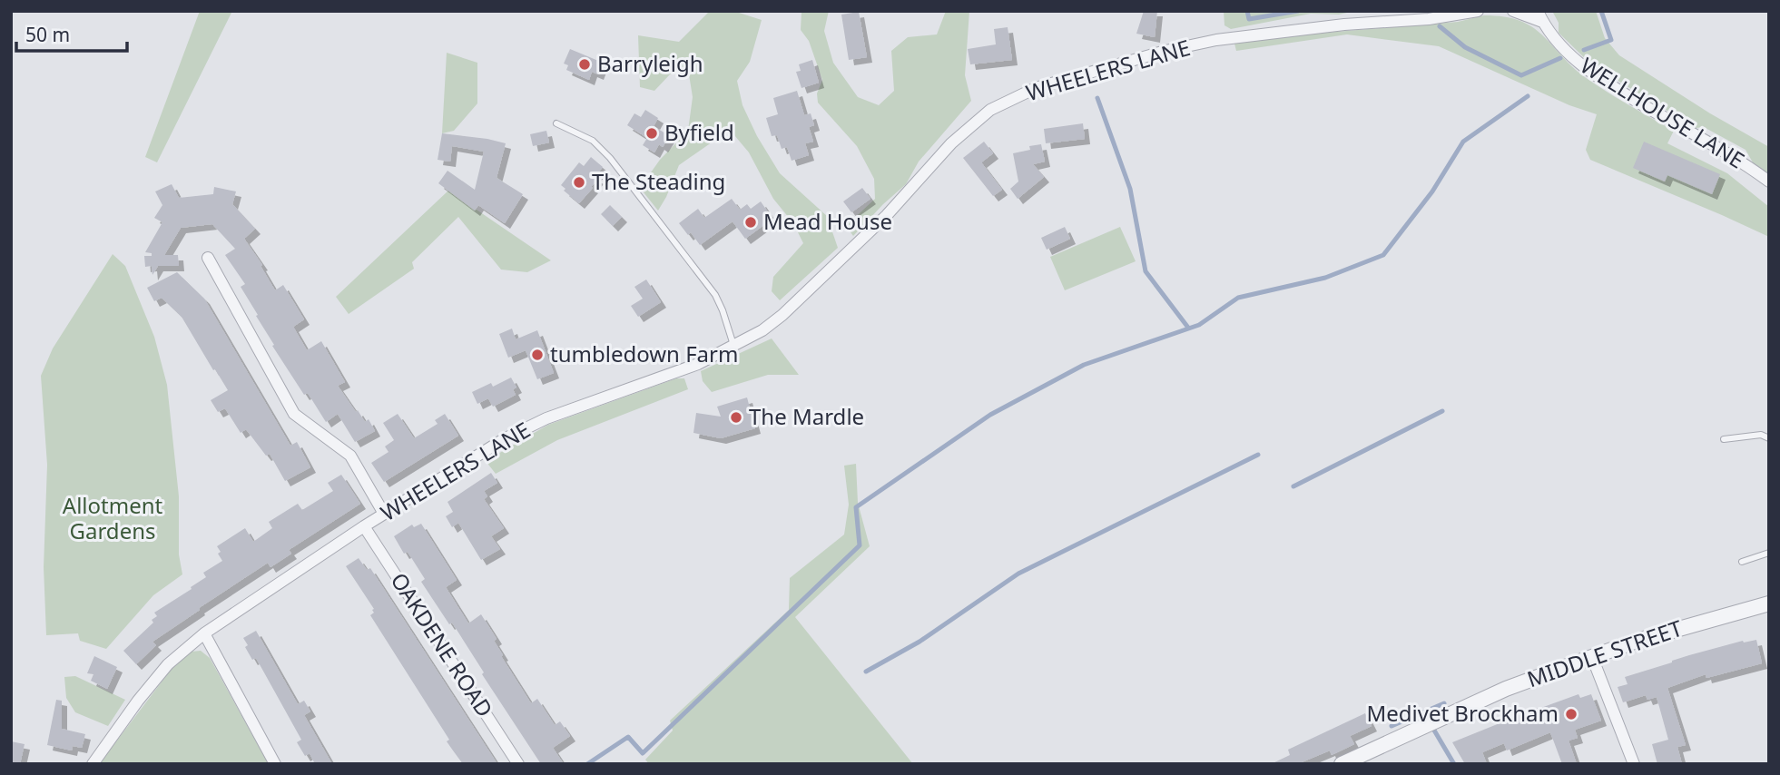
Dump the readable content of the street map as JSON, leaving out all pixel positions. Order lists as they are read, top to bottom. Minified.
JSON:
{"streets":{"street":["WHEELERS LANE","WELLHOUSE LANE","OAKDENE ROAD","MIDDLE STREET"]},"crossings":[["WHEELERS LANE","OAKDENE ROAD"]],"parks":["Allotment Gardens"],"places":["Barryleigh","Byfield","The Steading","Mead House","tumbledown Farm","The Mardle","Medivet Brockham"],"scale_bar":"50 m"}
